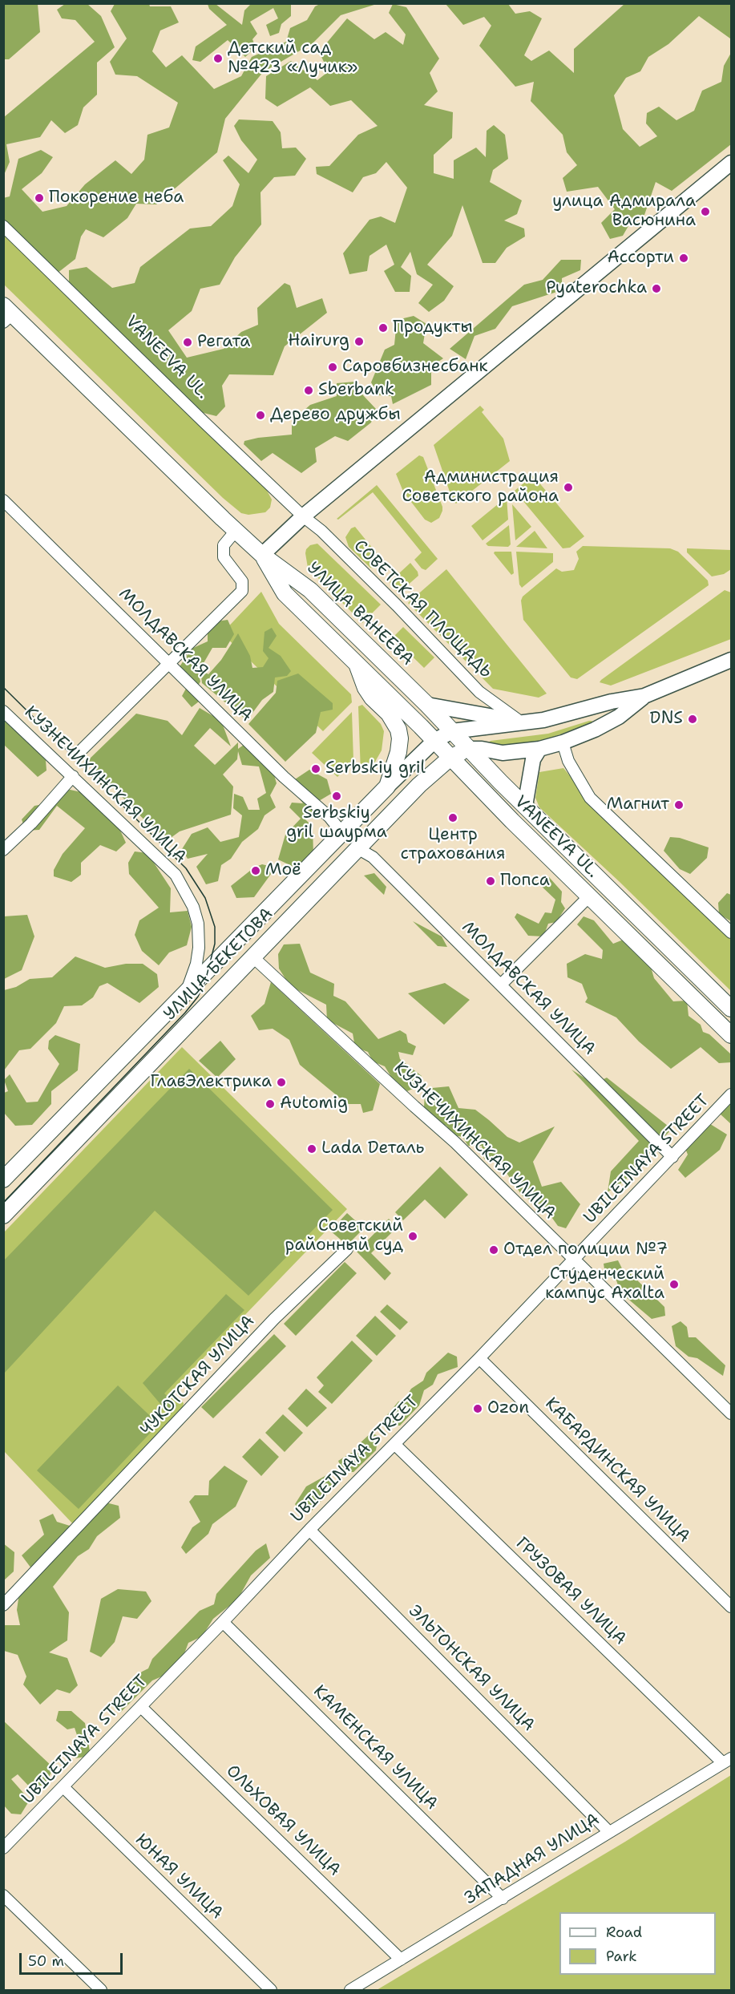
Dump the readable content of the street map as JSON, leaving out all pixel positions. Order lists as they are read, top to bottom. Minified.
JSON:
{"streets":{"main road":["VANEEVA UL.","УЛИЦА ВАНЕЕВА","УЛИЦА БЕКЕТОВА"],"street":["СОВЕТСКАЯ ПЛОЩАДЬ","МОЛДАВСКАЯ УЛИЦА","КУЗНЕЧИХИНСКАЯ УЛИЦА","UBILEINAYA STREET","ЧУКОТСКАЯ УЛИЦА","КАБАРДИНСКАЯ УЛИЦА","ГРУЗОВАЯ УЛИЦА","ЭЛЬТОНСКАЯ УЛИЦА","КАМЕНСКАЯ УЛИЦА","ОЛЬХОВАЯ УЛИЦА","ЗАПАДНАЯ УЛИЦА","ЮНАЯ УЛИЦА"]},"crossings":[["VANEEVA UL.","СОВЕТСКАЯ ПЛОЩАДЬ"],["VANEEVA UL.","УЛИЦА ВАНЕЕВА"],["VANEEVA UL.","УЛИЦА БЕКЕТОВА"],["УЛИЦА ВАНЕЕВА","УЛИЦА БЕКЕТОВА"],["МОЛДАВСКАЯ УЛИЦА","УЛИЦА БЕКЕТОВА"],["МОЛДАВСКАЯ УЛИЦА","UBILEINAYA STREET"],["КУЗНЕЧИХИНСКАЯ УЛИЦА","УЛИЦА БЕКЕТОВА"],["КУЗНЕЧИХИНСКАЯ УЛИЦА","UBILEINAYA STREET"],["UBILEINAYA STREET","КАБАРДИНСКАЯ УЛИЦА"],["UBILEINAYA STREET","ГРУЗОВАЯ УЛИЦА"],["UBILEINAYA STREET","ЭЛЬТОНСКАЯ УЛИЦА"],["UBILEINAYA STREET","КАМЕНСКАЯ УЛИЦА"],["UBILEINAYA STREET","ОЛЬХОВАЯ УЛИЦА"],["UBILEINAYA STREET","ЮНАЯ УЛИЦА"],["ГРУЗОВАЯ УЛИЦА","ЗАПАДНАЯ УЛИЦА"],["ЭЛЬТОНСКАЯ УЛИЦА","ЗАПАДНАЯ УЛИЦА"],["КАМЕНСКАЯ УЛИЦА","ЗАПАДНАЯ УЛИЦА"],["ОЛЬХОВАЯ УЛИЦА","ЗАПАДНАЯ УЛИЦА"]],"places":["Детский сад №423 «Лучик»","Покорение неба","улица Адмирала Васюнина","Ассорти","Pyaterochka","Продукты","Hairurg","Регата","Саровбизнесбанк","Sberbank","Дерево дружбы","Администрация Советского района","DNS","Serbskiy gril","Serbskiy gril шаурма","Магнит","Центр страхования","Моё","Попса","ГлавЭлектрика","Automig","Lada Dеталь","Советский районный суд","Отдел полиции №7","Студенческий кампус Axalta","Ozon"],"legend":["Road","Park"],"scale_bar":"50 m"}
